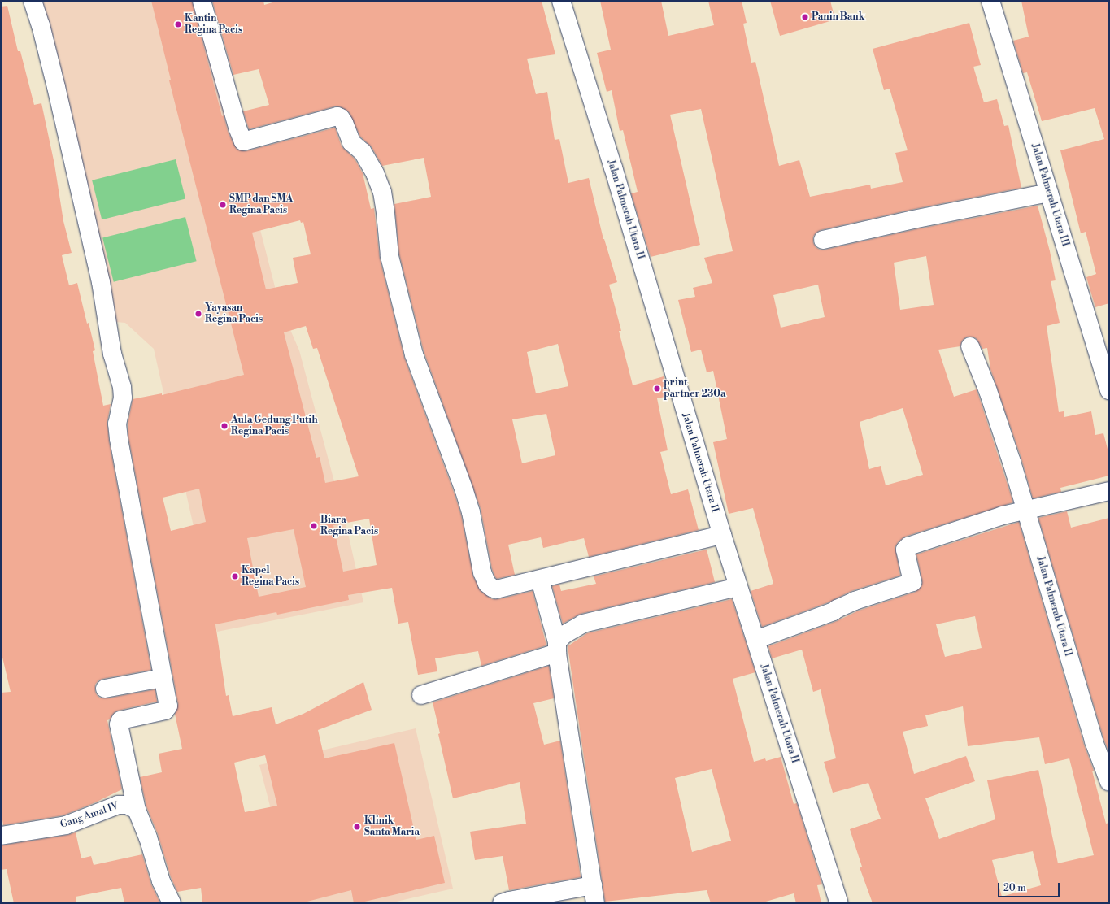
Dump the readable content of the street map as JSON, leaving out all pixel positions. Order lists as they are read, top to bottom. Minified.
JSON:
{"streets":{"street":["Jalan Palmerah Utara III","Jalan Palmerah Utara II","Gang Amal IV"]},"places":["Panin Bank","Kantin Regina Pacis","SMP dan SMA Regina Pacis","Yayasan Regina Pacis","print partner 230a","Aula Gedung Putih Regina Pacis","Biara Regina Pacis","Kapel Regina Pacis","Klinik Santa Maria"],"scale_bar":"20 m"}
